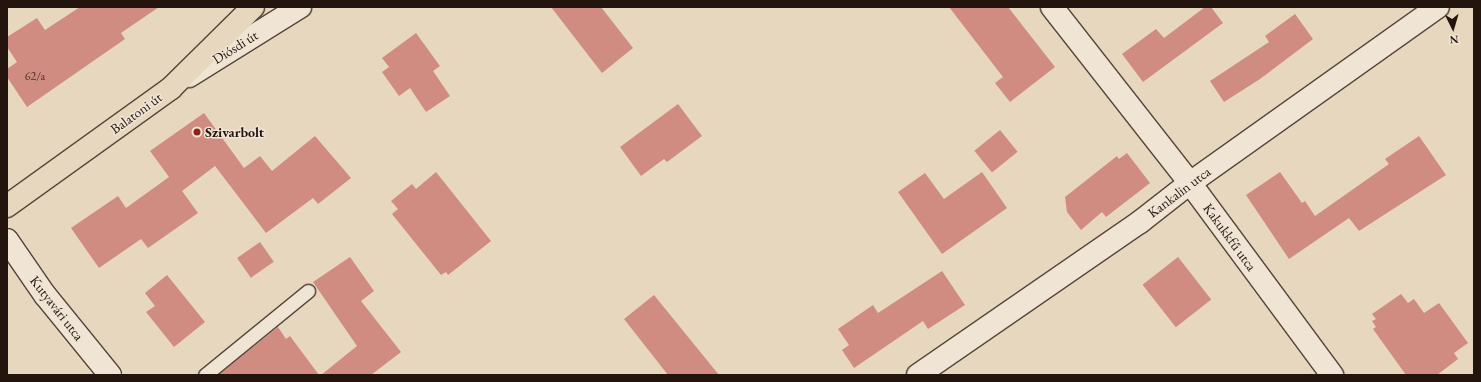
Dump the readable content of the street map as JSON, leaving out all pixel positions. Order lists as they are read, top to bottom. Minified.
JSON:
{"streets":{"main road":["Balatoni út"],"street":["Diósdi út","Kankalin utca","Kakukkfű utca","Kutyavári utca"]},"crossings":[["Diósdi út","Balatoni út"],["Kankalin utca","Kakukkfű utca"]],"places":["Szivarbolt"],"house_numbers":["62/a"],"north":"bottom"}
